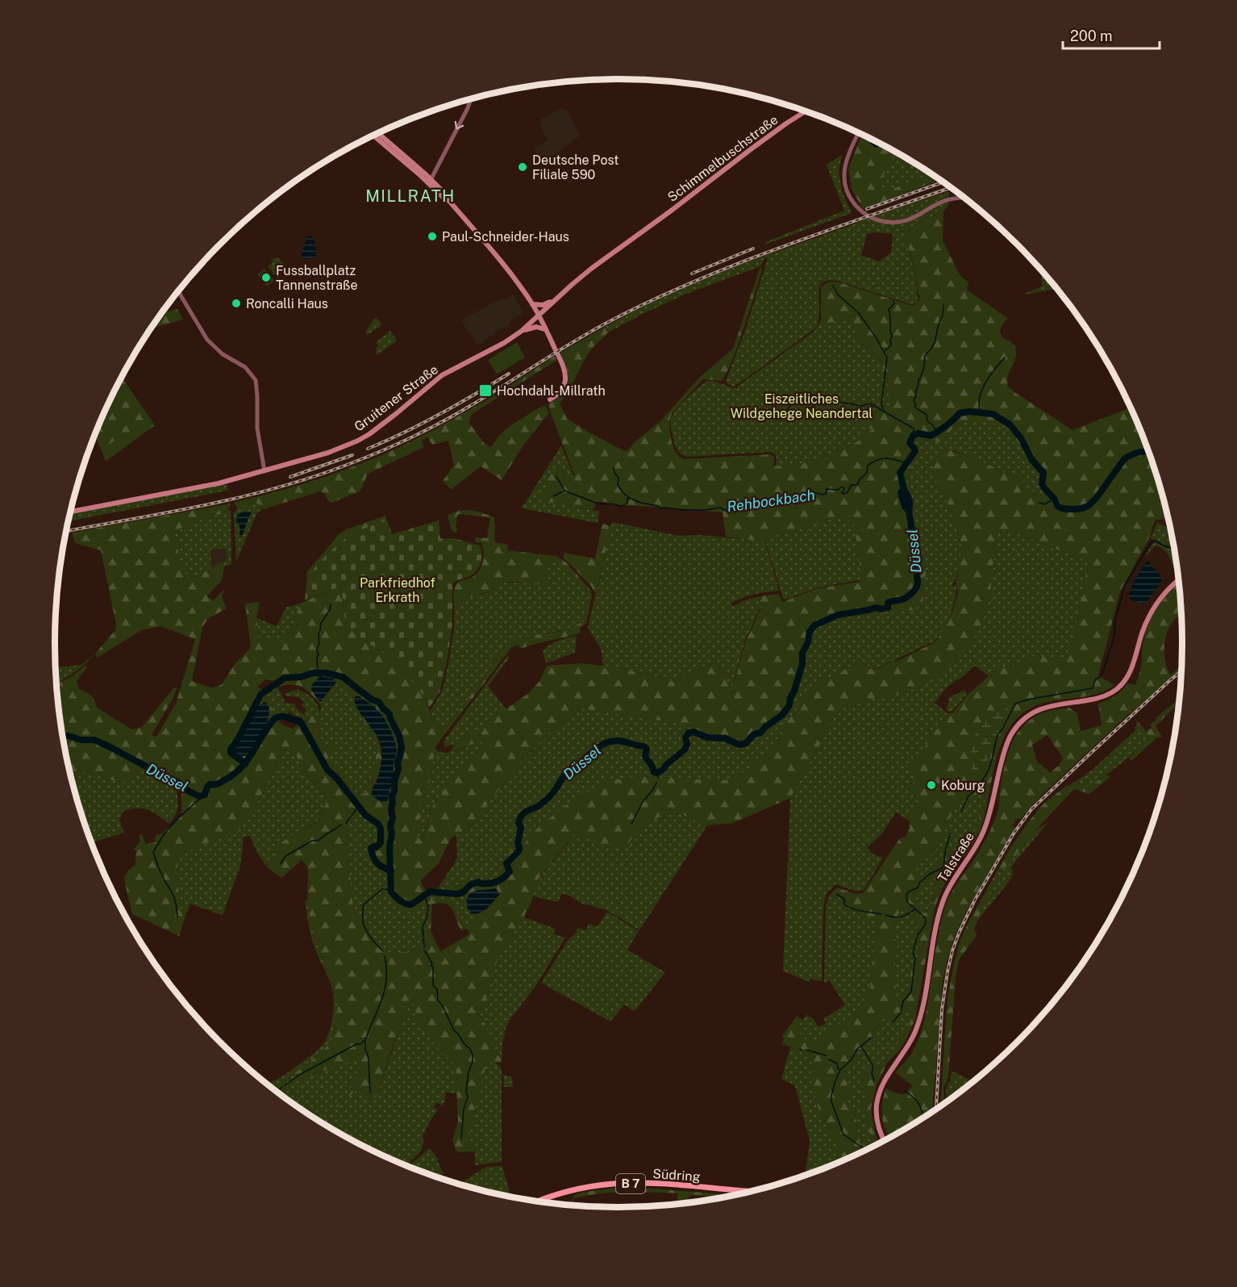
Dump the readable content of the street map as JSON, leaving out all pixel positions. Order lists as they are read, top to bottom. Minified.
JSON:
{"streets":{"main road":["Schimmelbuschstraße","Gruitener Straße","Talstraße","Südring","B 7"]},"crossings":[["Schimmelbuschstraße","Gruitener Straße"]],"districts":["MILLRATH"],"water":["Rehbockbach","Düssel"],"parks":["Eiszeitliches Wildgehege Neandertal","Parkfriedhof Erkrath"],"places":{"other":["Deutsche Post Filiale 590","Paul-Schneider-Haus","Fussballplatz Tannenstraße","Roncalli Haus","Koburg"],"transit":["Hochdahl-Millrath"]},"scale_bar":"200 m"}
